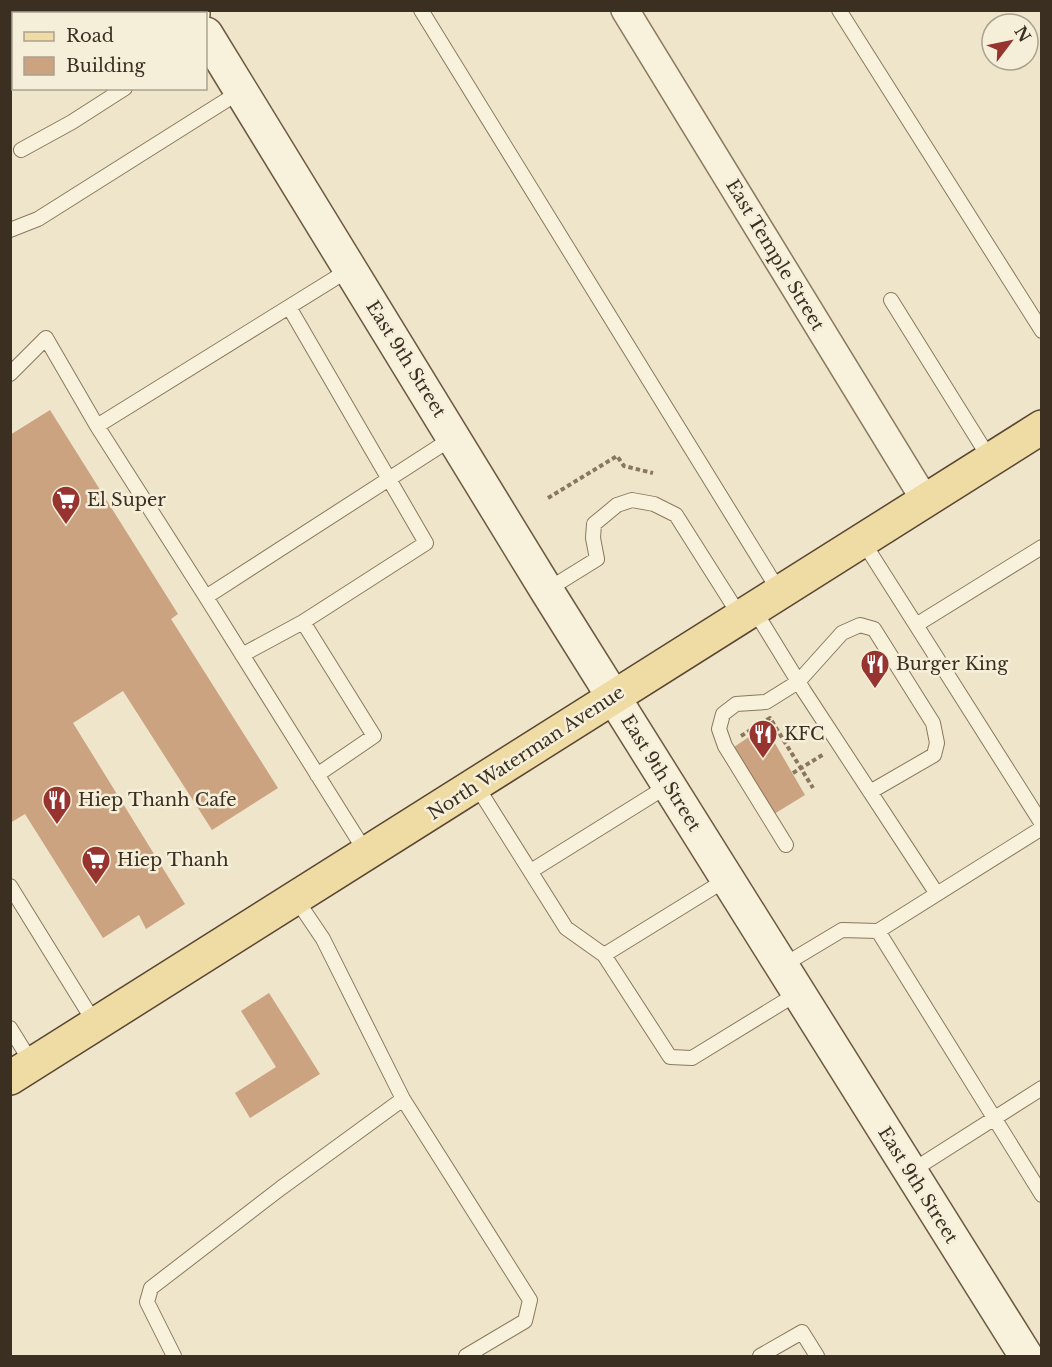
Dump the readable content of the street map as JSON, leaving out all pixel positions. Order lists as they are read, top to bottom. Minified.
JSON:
{"streets":{"main road":["North Waterman Avenue"],"street":["East Temple Street","East 9th Street"]},"crossings":[["East Temple Street","North Waterman Avenue"],["East 9th Street","North Waterman Avenue"]],"places":{"supermarket":["El Super","Hiep Thanh"],"restaurant":["Burger King","KFC","Hiep Thanh Cafe"]},"legend":["Road","Building"],"north":"top right"}
